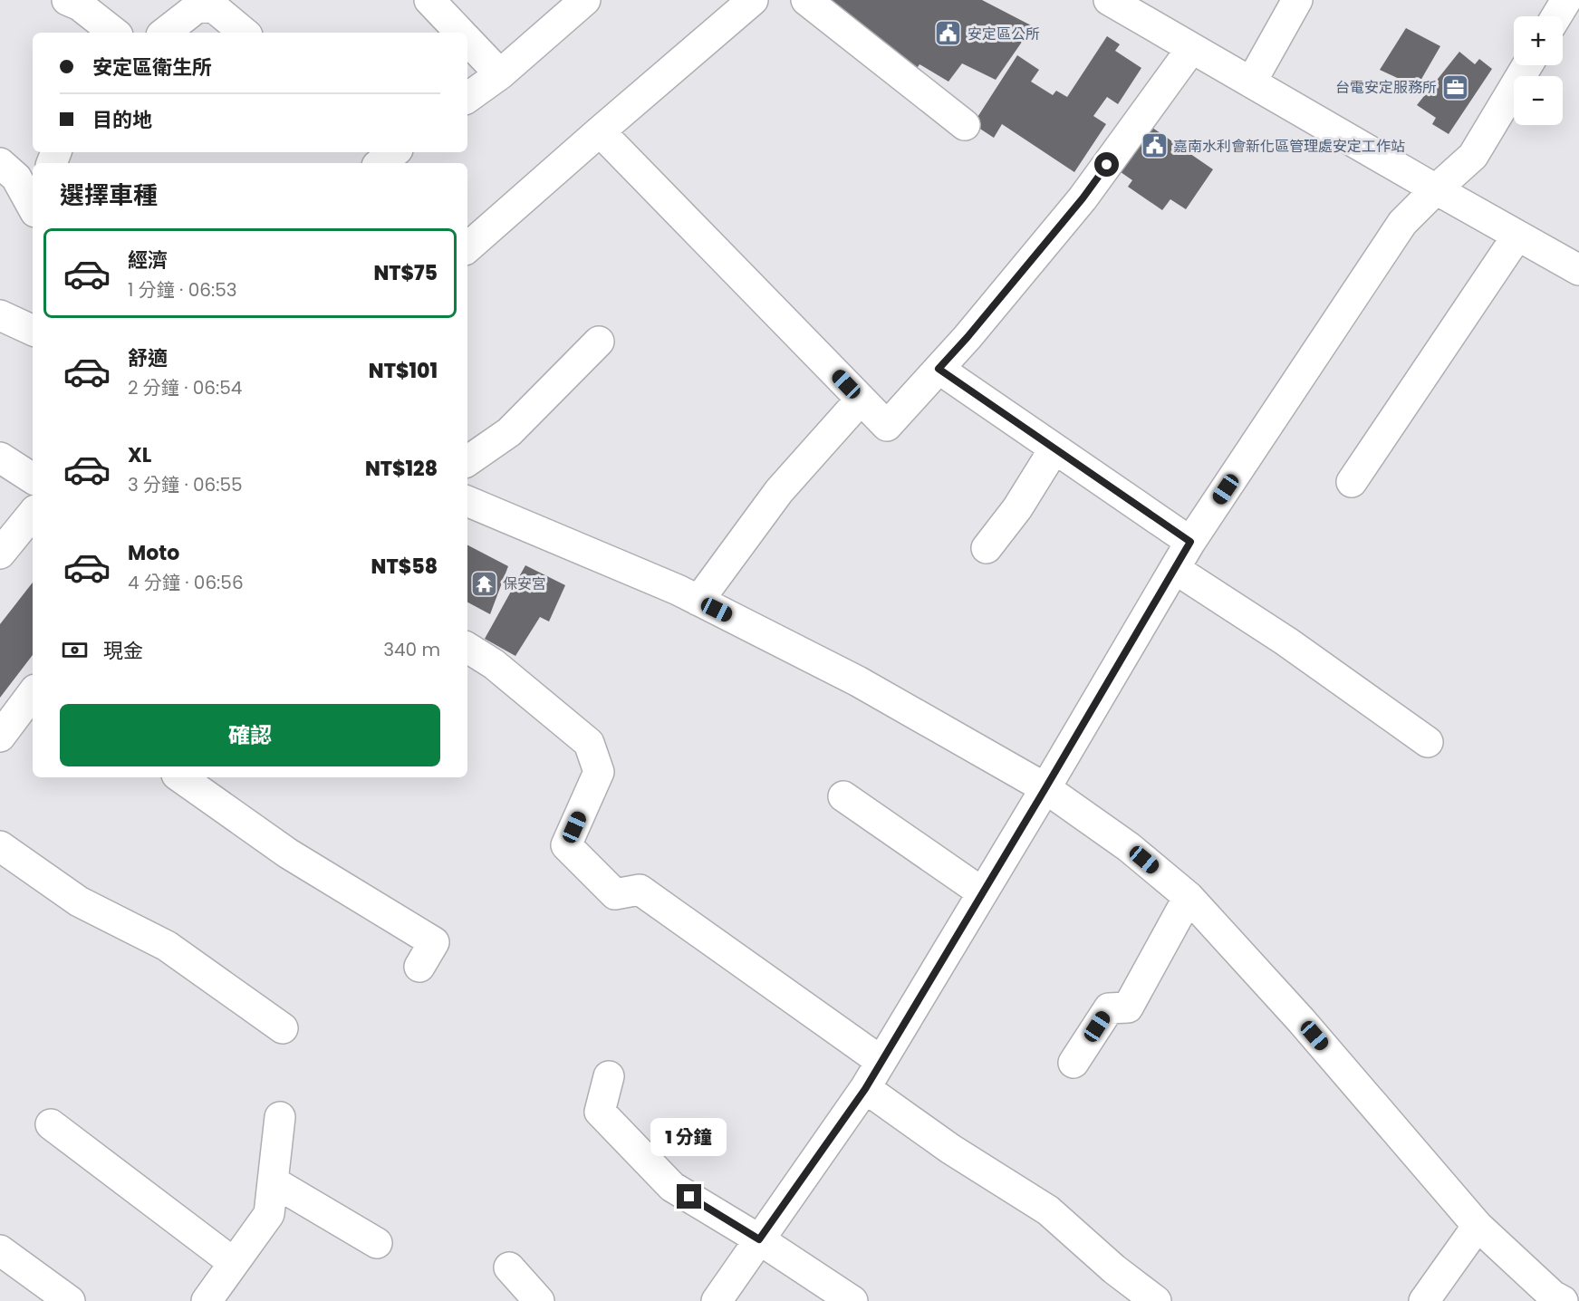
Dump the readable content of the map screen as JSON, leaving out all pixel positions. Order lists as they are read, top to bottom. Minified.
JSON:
{"places":{"public building":["安定區公所","嘉南水利會新化區管理處安定工作站"],"office":["台電安定服務所"],"temple":["保安宮"]},"page":{"map_buttons":["+","−"],"banner":["安定區衛生所","目的地"],"heading":"選擇車種","list":[{"name":"經濟","note":"1 分鐘 · 06:53","value":"NT$75"},{"name":"舒適","note":"2 分鐘 · 06:54","value":"NT$101"},{"name":"XL","note":"3 分鐘 · 06:55","value":"NT$128"},{"name":"Moto","note":"4 分鐘 · 06:56","value":"NT$58"}],"pay":["現金","340 m"],"buttons":"確認","bubble":"1 分鐘"}}
